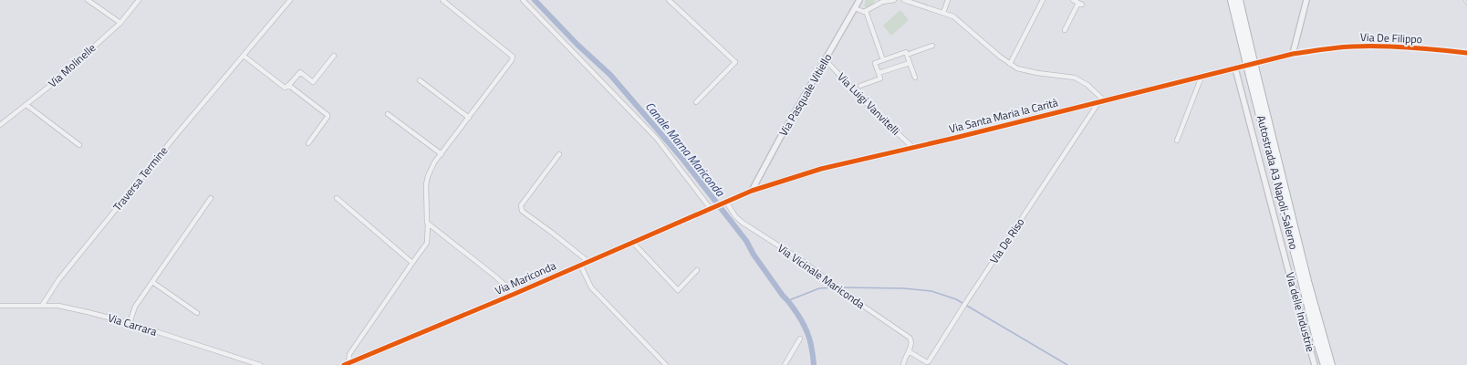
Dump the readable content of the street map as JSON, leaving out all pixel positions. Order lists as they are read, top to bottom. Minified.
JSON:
{"streets":{"highway":["Autostrada A3 Napoli-Salerno"],"street":["Via De Filippo","Via Molinelle","Via Pasquale Vitiello","Via Luigi Vanvitelli","Via Santa Maria la Carità","Traversa Termine","Via De Riso","Via Vicinale Mariconda","Via Mariconda","Via delle Industrie","Via Carrara"]},"crossings":[["Via De Filippo","Via Santa Maria la Carità"],["Via Pasquale Vitiello","Via Luigi Vanvitelli"],["Via Pasquale Vitiello","Via Santa Maria la Carità"],["Via Luigi Vanvitelli","Via Santa Maria la Carità"],["Via Santa Maria la Carità","Via De Riso"],["Via Santa Maria la Carità","Via Vicinale Mariconda"],["Via Santa Maria la Carità","Via Mariconda"],["Via Santa Maria la Carità","Via delle Industrie"],["Traversa Termine","Via Carrara"],["Via De Riso","Via Vicinale Mariconda"]],"water":["Canale Marna Mariconda"]}
